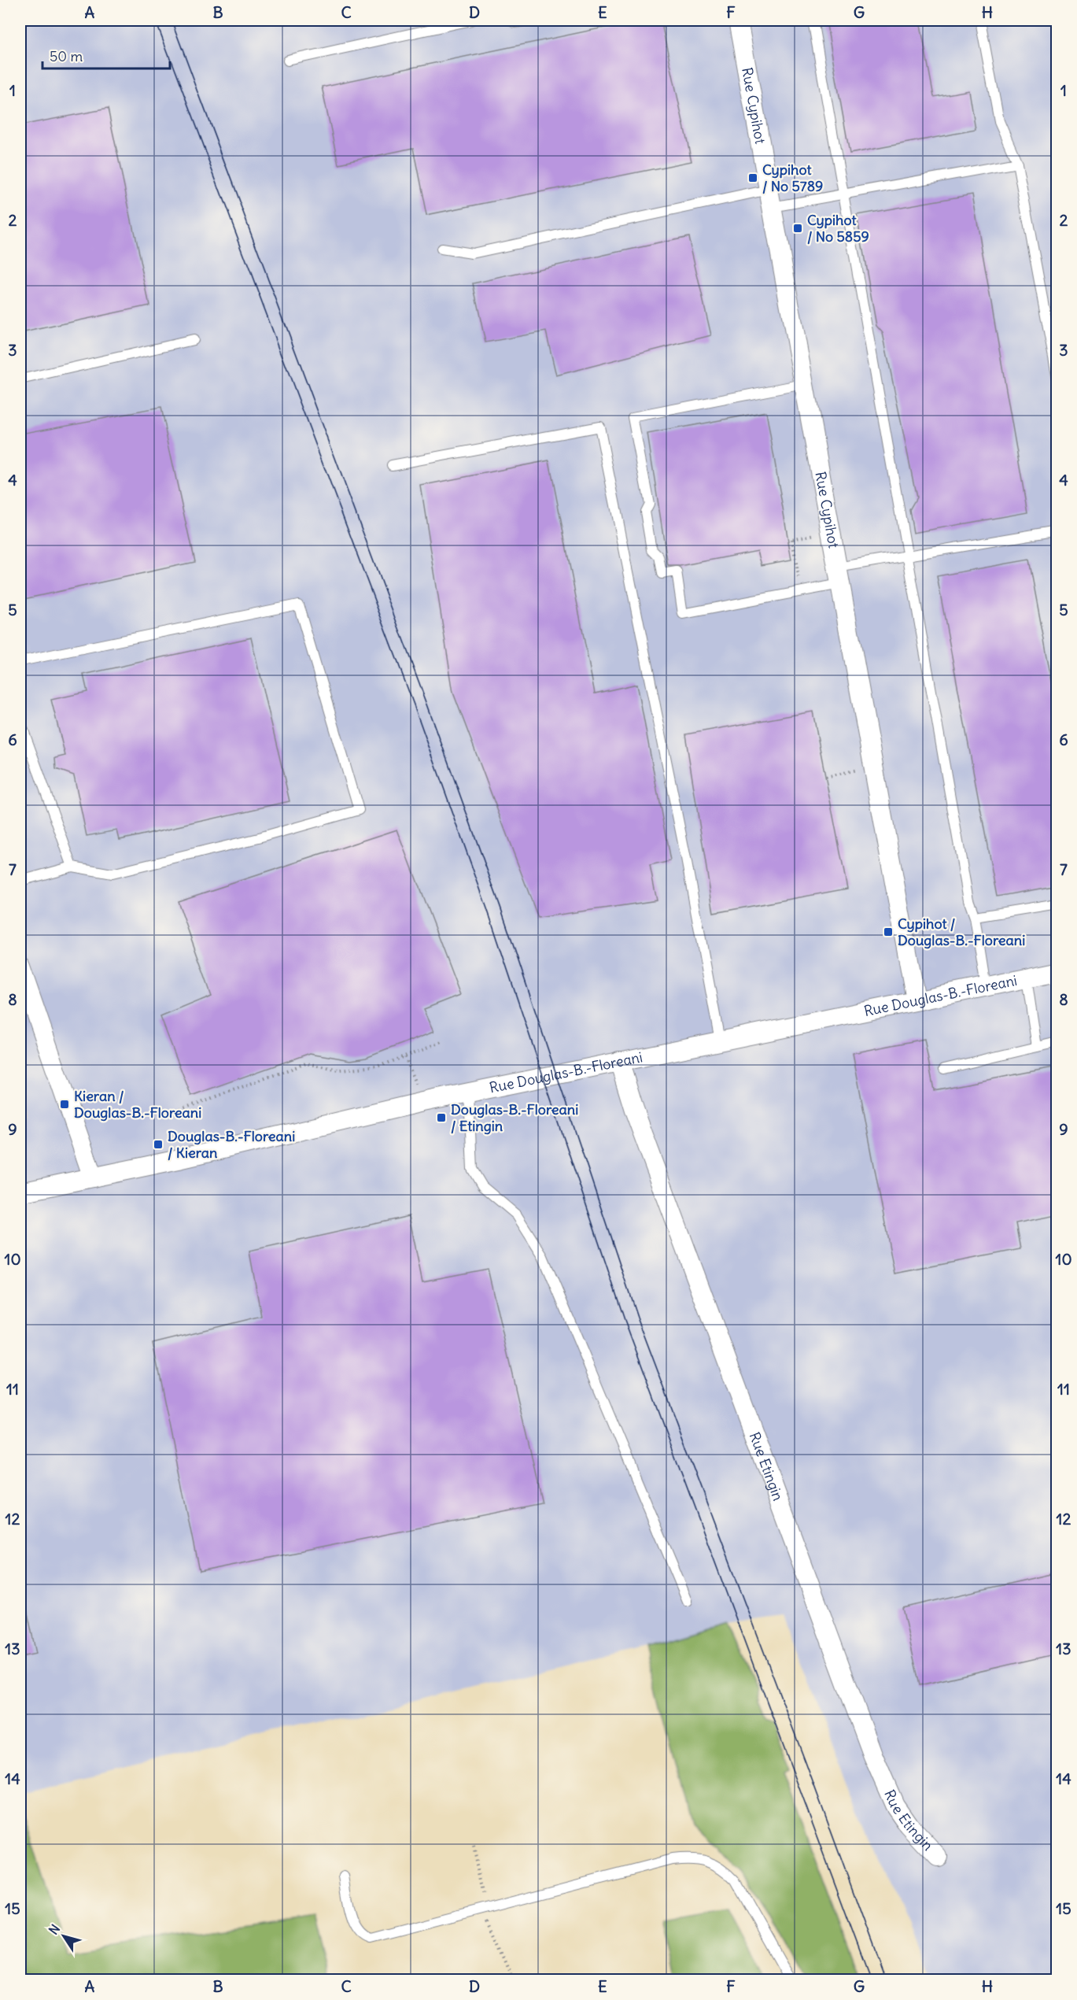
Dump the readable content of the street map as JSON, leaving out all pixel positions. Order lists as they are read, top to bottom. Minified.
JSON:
{"streets":{"street":["Rue Cypihot","Rue Douglas-B.-Floreani","Rue Etingin"]},"crossings":[["Rue Cypihot","Rue Douglas-B.-Floreani"],["Rue Douglas-B.-Floreani","Rue Etingin"]],"places":{"transit":["Cypihot / No 5789","Cypihot / No 5859","Cypihot / Douglas-B.-Floreani","Kieran / Douglas-B.-Floreani","Douglas-B.-Floreani / Etingin","Douglas-B.-Floreani / Kieran"]},"scale_bar":"50 m","north":"top left","grid":{"columns":["A","B","C","D","E","F","G","H"],"rows":["1","2","3","4","5","6","7","8","9","10","11","12","13","14","15"]}}
